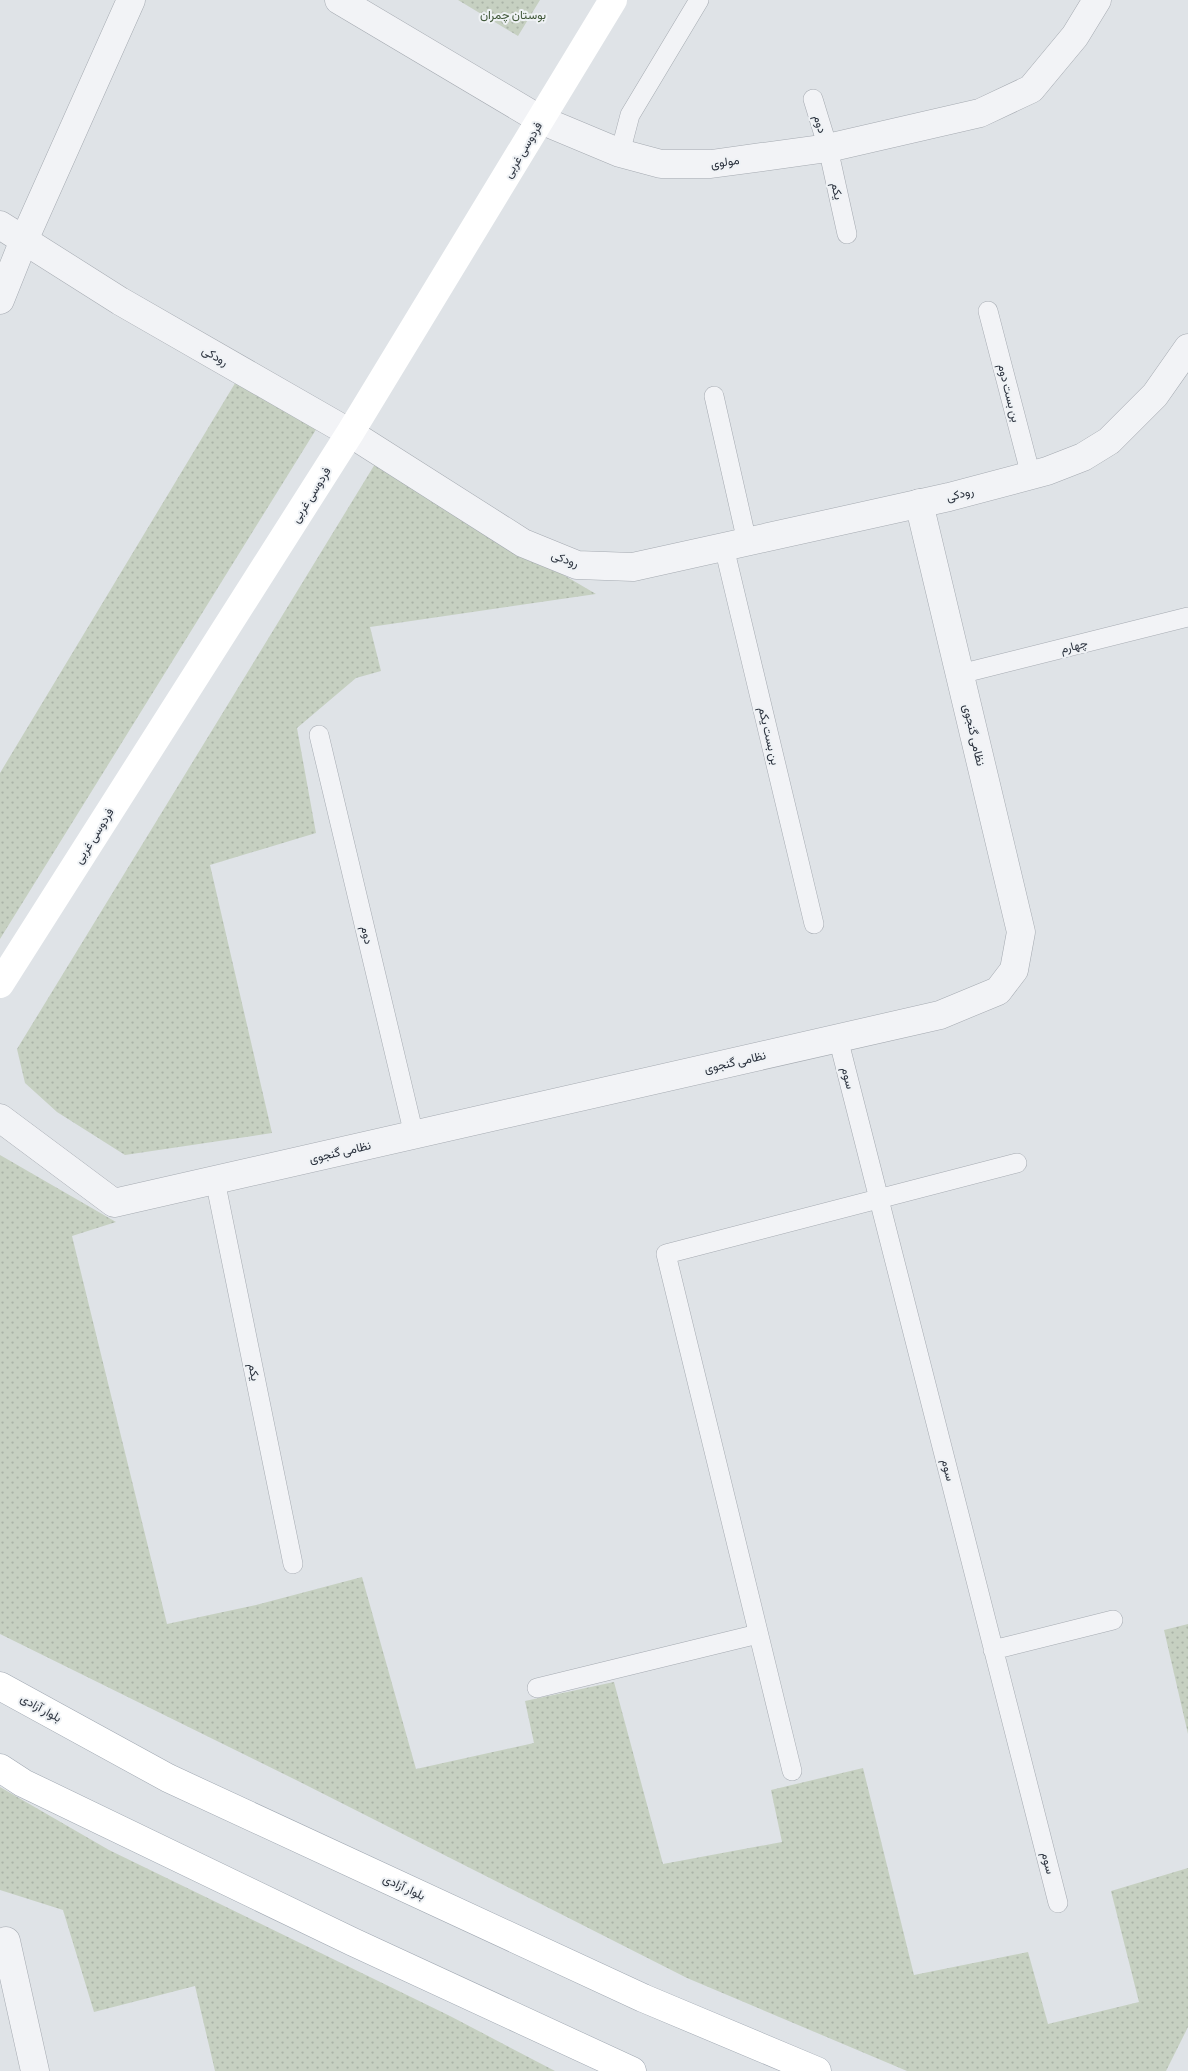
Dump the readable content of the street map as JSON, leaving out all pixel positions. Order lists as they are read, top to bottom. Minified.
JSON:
{"streets":{"main road":["فردوسی غربی","بلوار آزادی"],"street":["مولوی","رودکی","نظامی گنجوی"],"lane":["دوم","یکم","بن بست دوم","چهارم","بن بست یکم","سوم"]},"crossings":[["دوم","مولوی"],["دوم","یکم"],["دوم","نظامی گنجوی"],["فردوسی غربی","مولوی"],["فردوسی غربی","رودکی"],["مولوی","یکم"],["یکم","نظامی گنجوی"],["رودکی","بن بست دوم"],["رودکی","نظامی گنجوی"],["رودکی","بن بست یکم"],["چهارم","نظامی گنجوی"],["نظامی گنجوی","سوم"]],"parks":["بوستان چمران"]}
